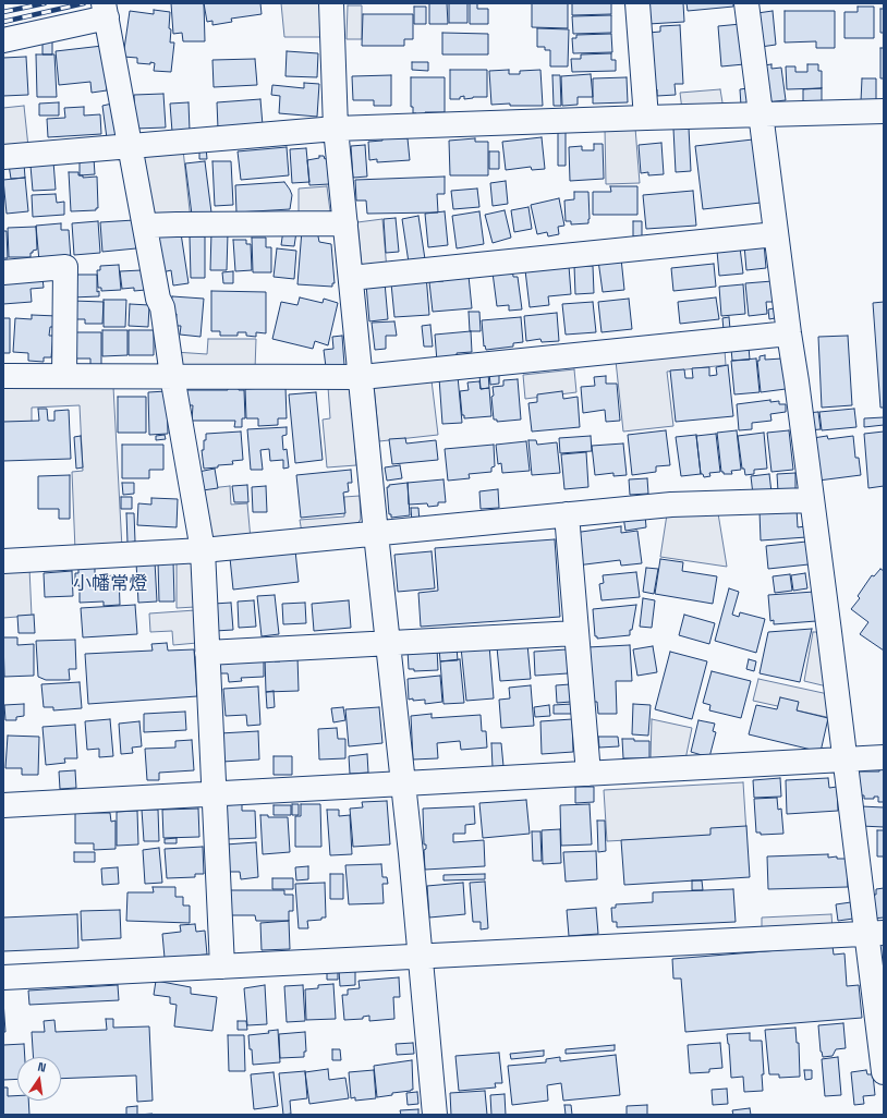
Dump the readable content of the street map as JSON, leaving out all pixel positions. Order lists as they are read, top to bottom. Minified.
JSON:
{"districts":["小幡常燈"],"north":"top"}
